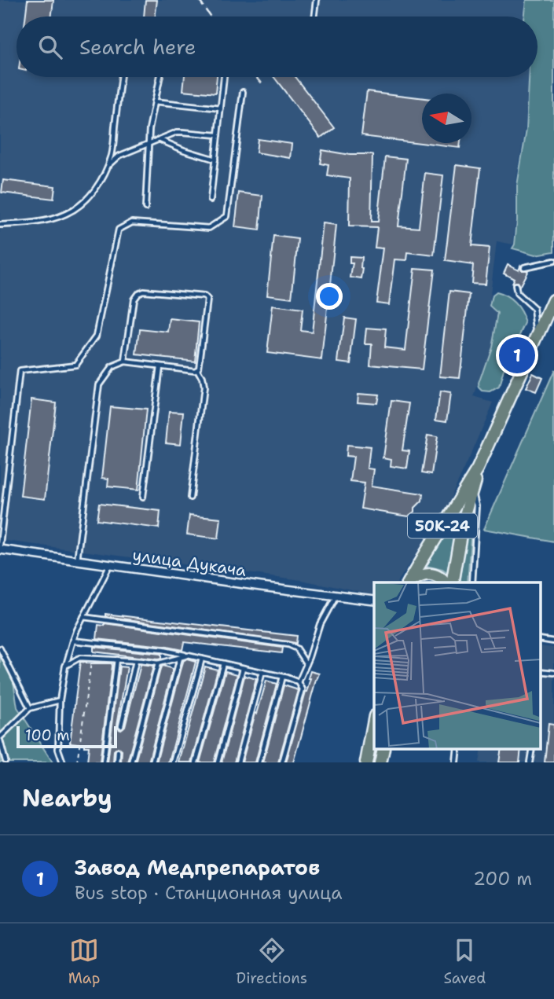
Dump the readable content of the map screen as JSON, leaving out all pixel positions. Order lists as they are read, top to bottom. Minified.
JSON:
{"streets":{"main road":["50К-24"],"street":["улица Дукача"]},"scale_bar":"100 m","north":"left","page":{"search":"Search here","pins":"1","scale":"100 m","heading":"Nearby","list":[{"mark":"1","name":"Завод Медпрепаратов","note":"Bus stop · Станционная улица","value":"200 m"}],"nav":["Map","Directions","Saved"]}}
